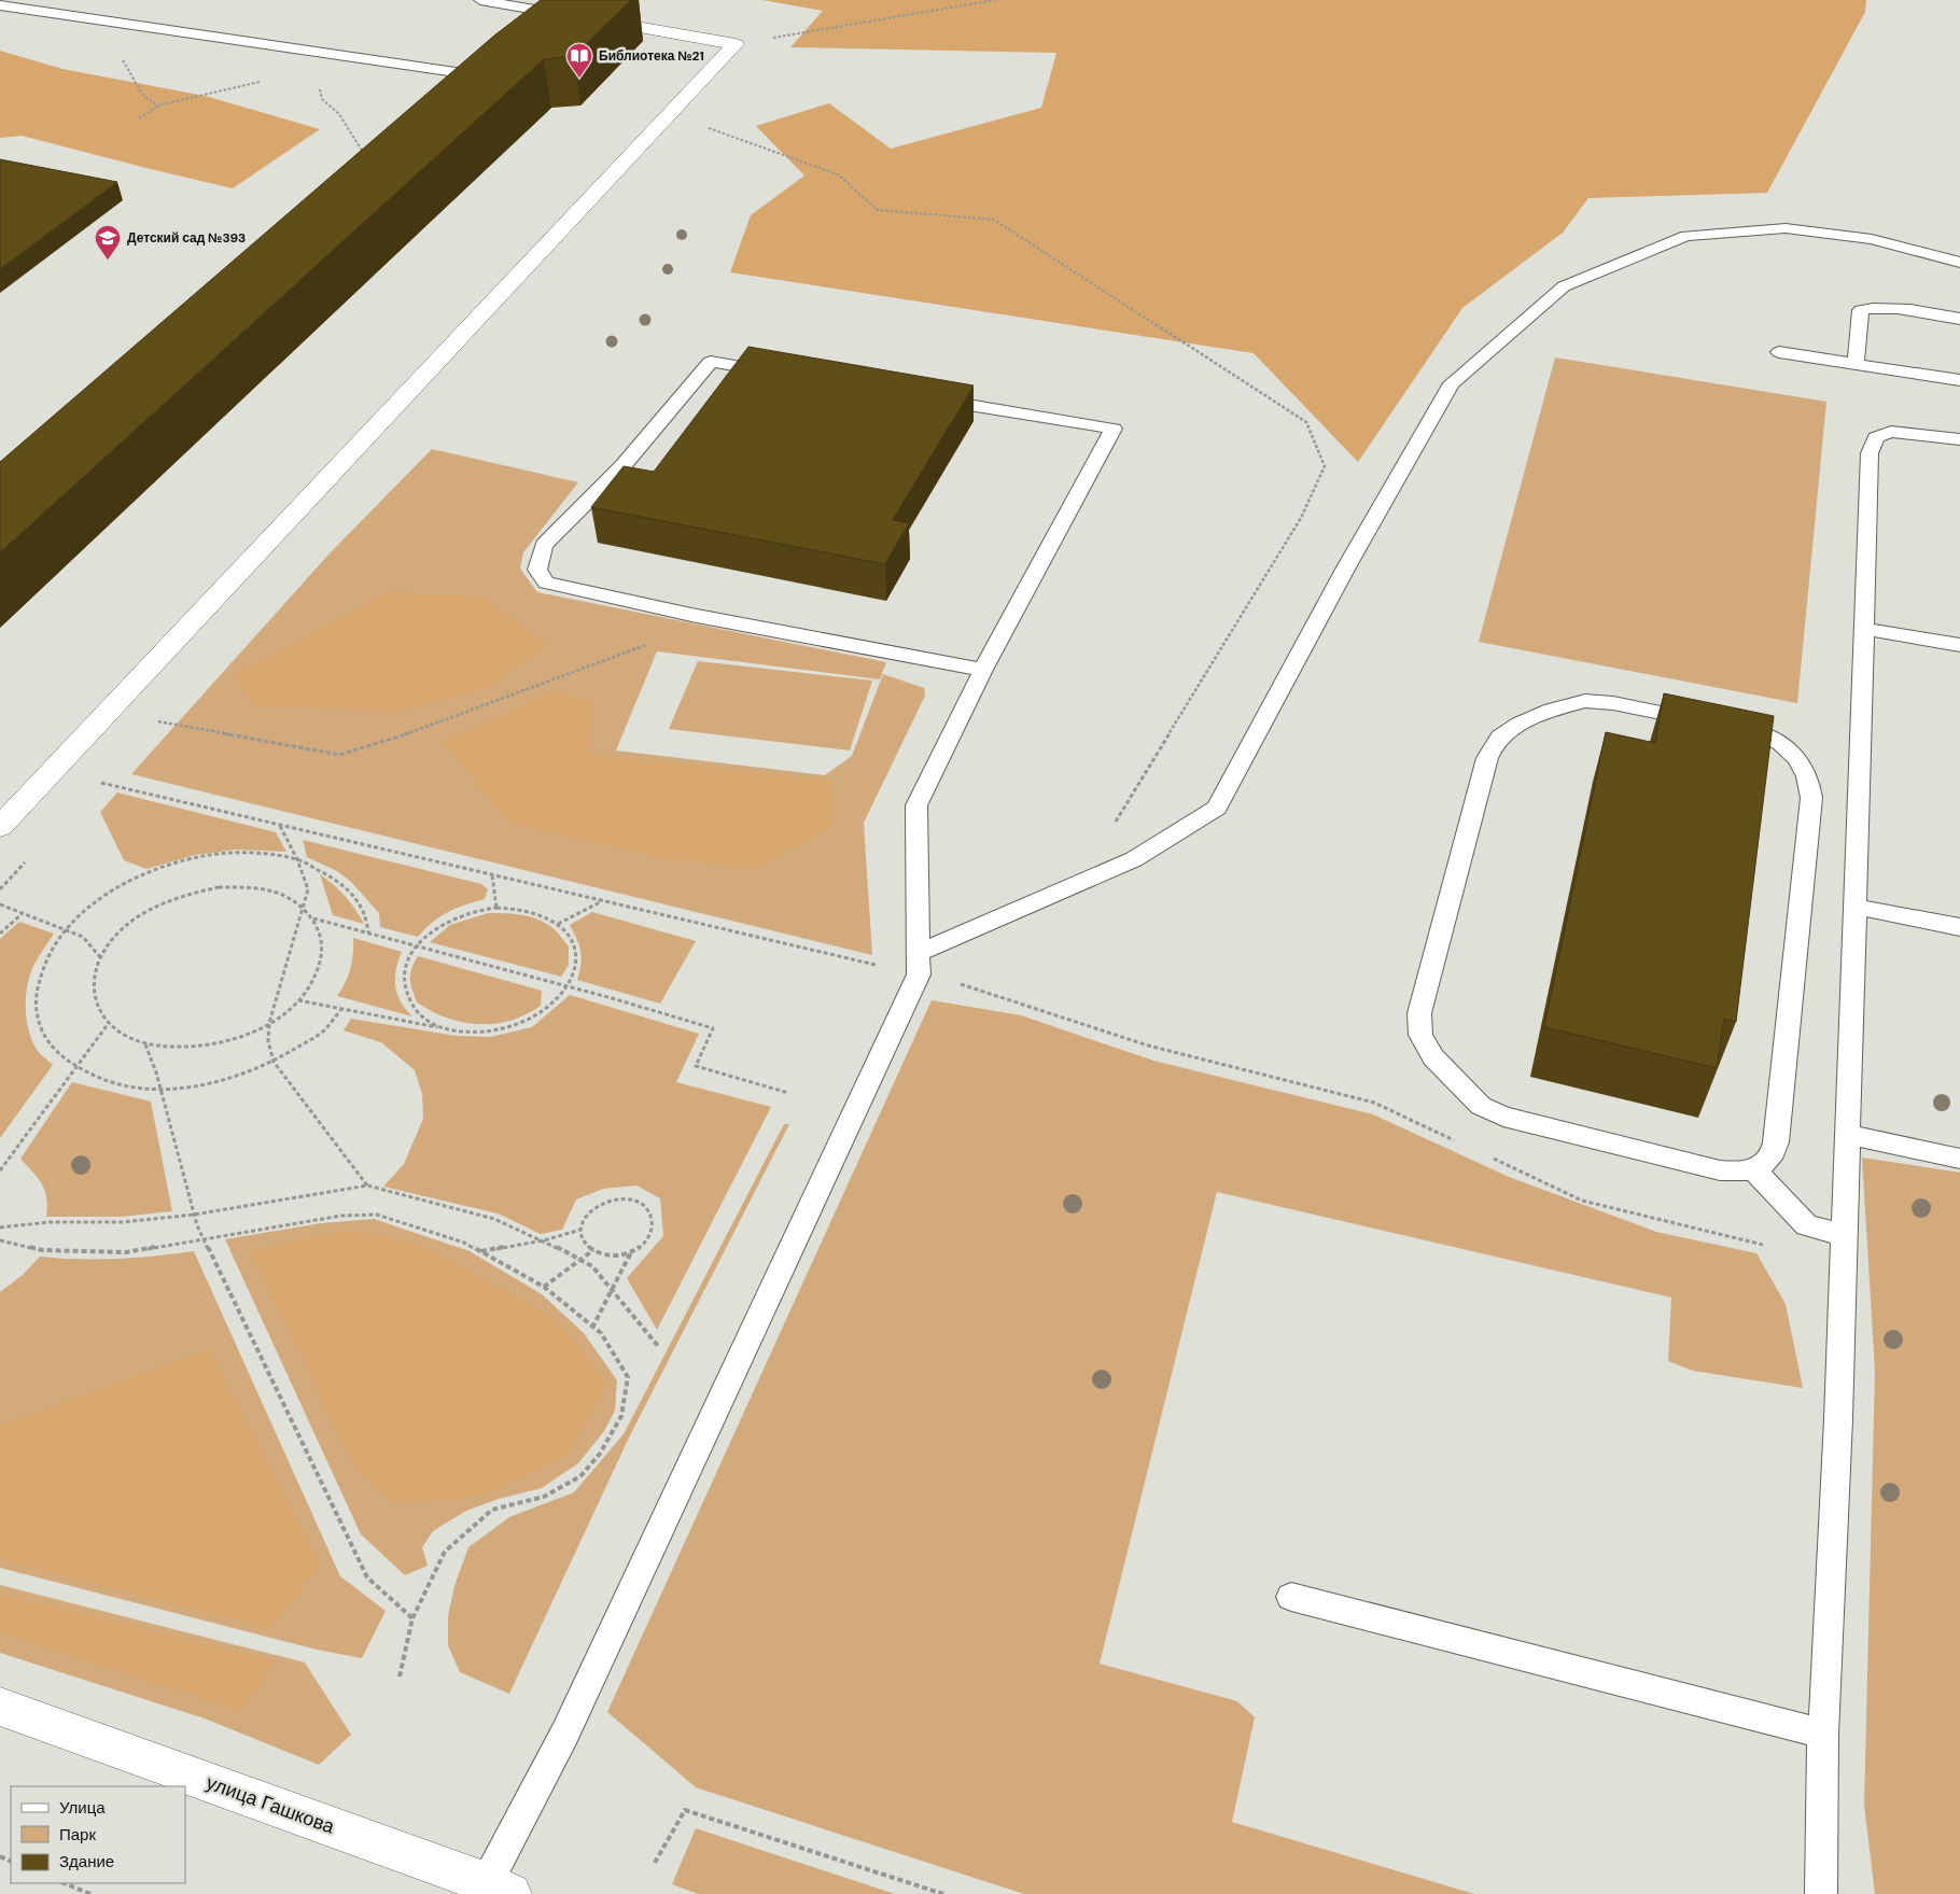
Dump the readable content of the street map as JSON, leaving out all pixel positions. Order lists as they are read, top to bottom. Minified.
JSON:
{"streets":{"street":["улица Гашкова"]},"places":{"library":["Библиотека №21"],"school or university":["Детский сад №393"]},"legend":["Улица","Парк","Здание"]}
